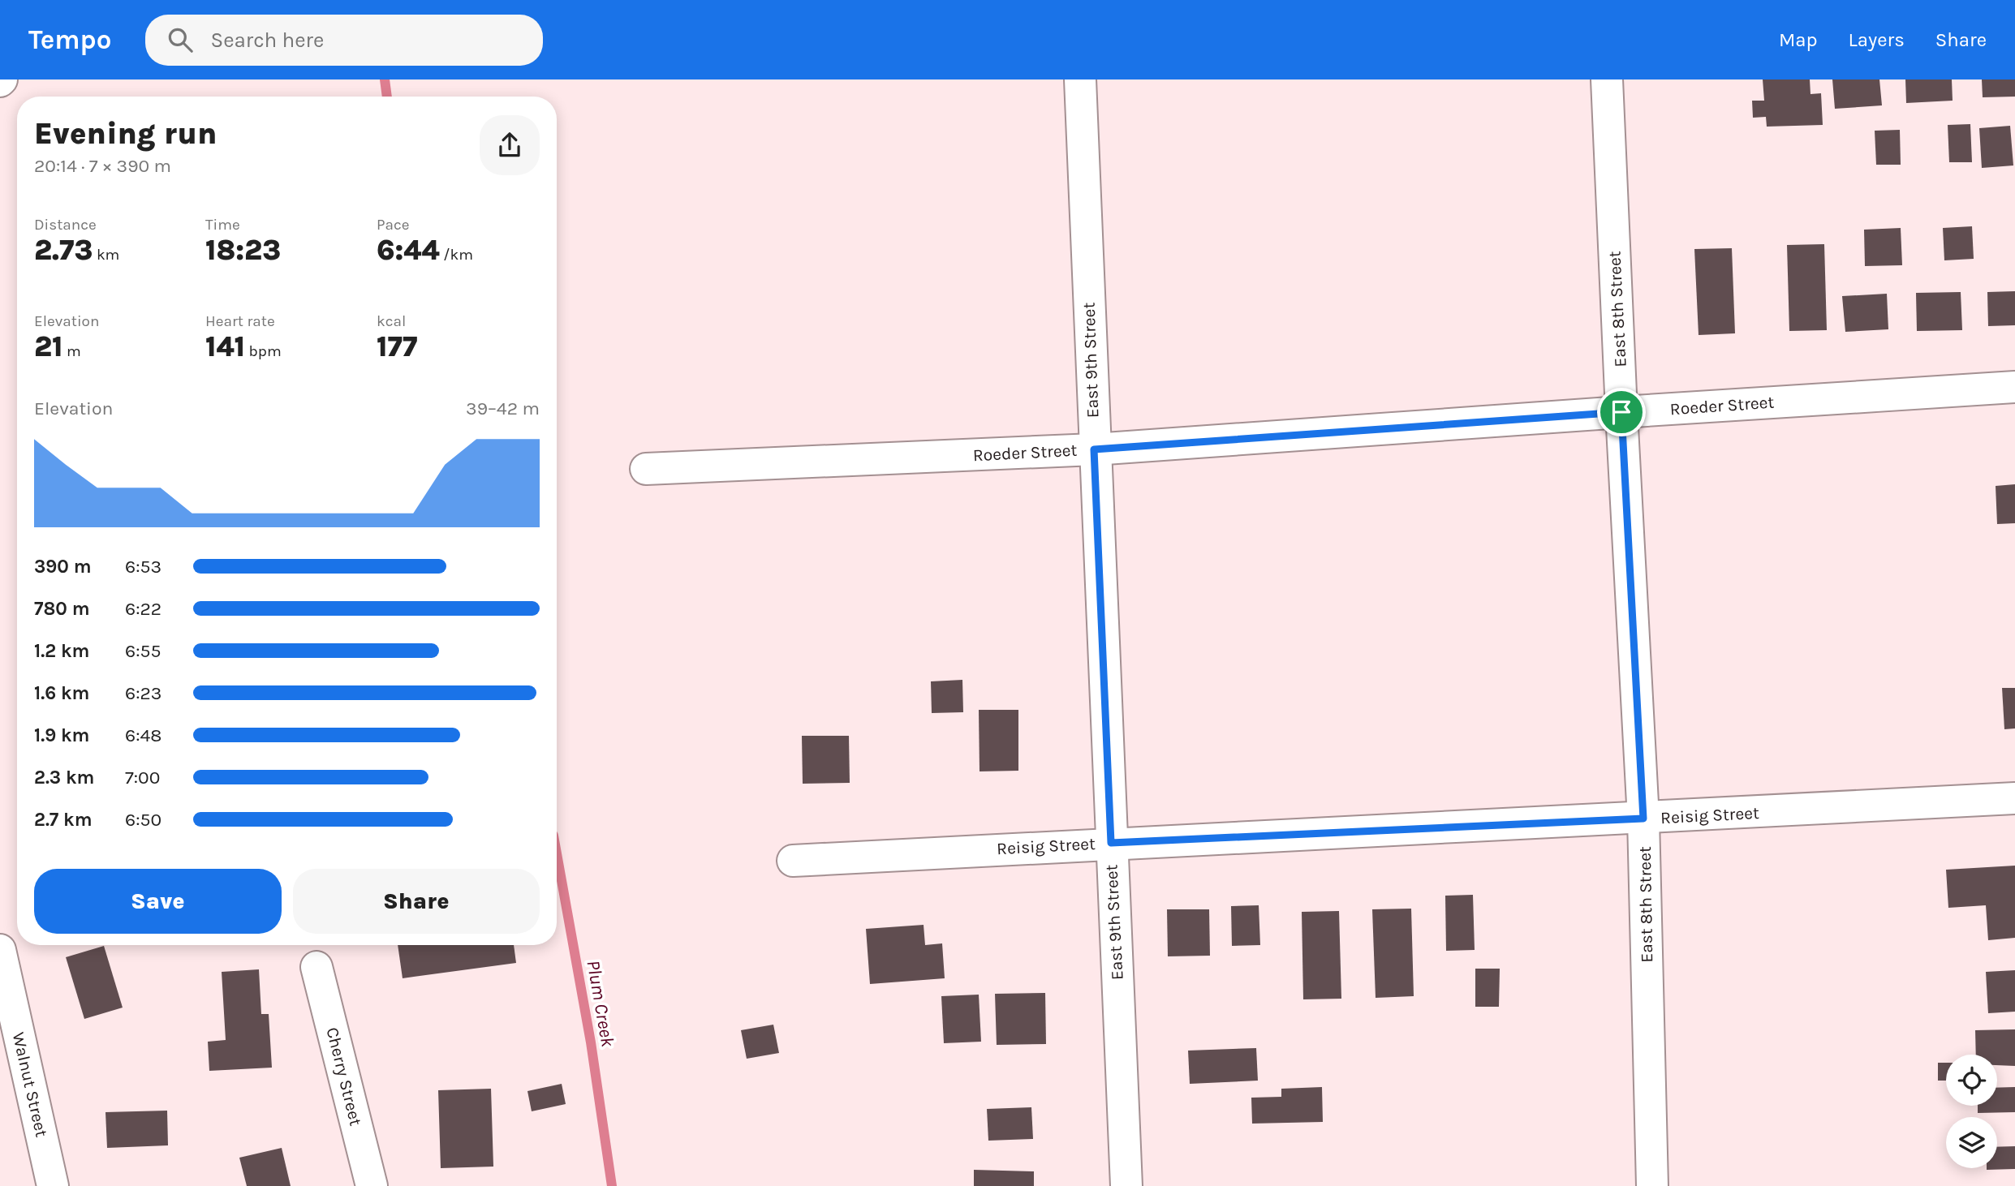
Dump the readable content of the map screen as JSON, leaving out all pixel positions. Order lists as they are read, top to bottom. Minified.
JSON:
{"streets":{"street":["East 8th Street","East 9th Street","Roeder Street","Reisig Street","Cherry Street","Walnut Street"]},"crossings":[["East 8th Street","Roeder Street"],["East 8th Street","Reisig Street"],["East 9th Street","Roeder Street"],["East 9th Street","Reisig Street"]],"water":["Plum Creek"],"page":{"header":"Tempo","search":"Search here","nav":["Map","Layers","Share"],"heading":["Evening run","20:14 · 7 × 390 m"],"stats":[["Distance","2.73 km"],["Time","18:23"],["Pace","6:44 /km"],["Elevation","21 m"],["Heart rate","141 bpm"],["kcal","177"]],"chart":["Elevation","39–42 m"],"list":[{"name":"390 m","note":"6:53"},{"name":"780 m","note":"6:22"},{"name":"1.2 km","note":"6:55"},{"name":"1.6 km","note":"6:23"},{"name":"1.9 km","note":"6:48"},{"name":"2.3 km","note":"7:00"},{"name":"2.7 km","note":"6:50"}],"buttons":["Save","Share"]}}
